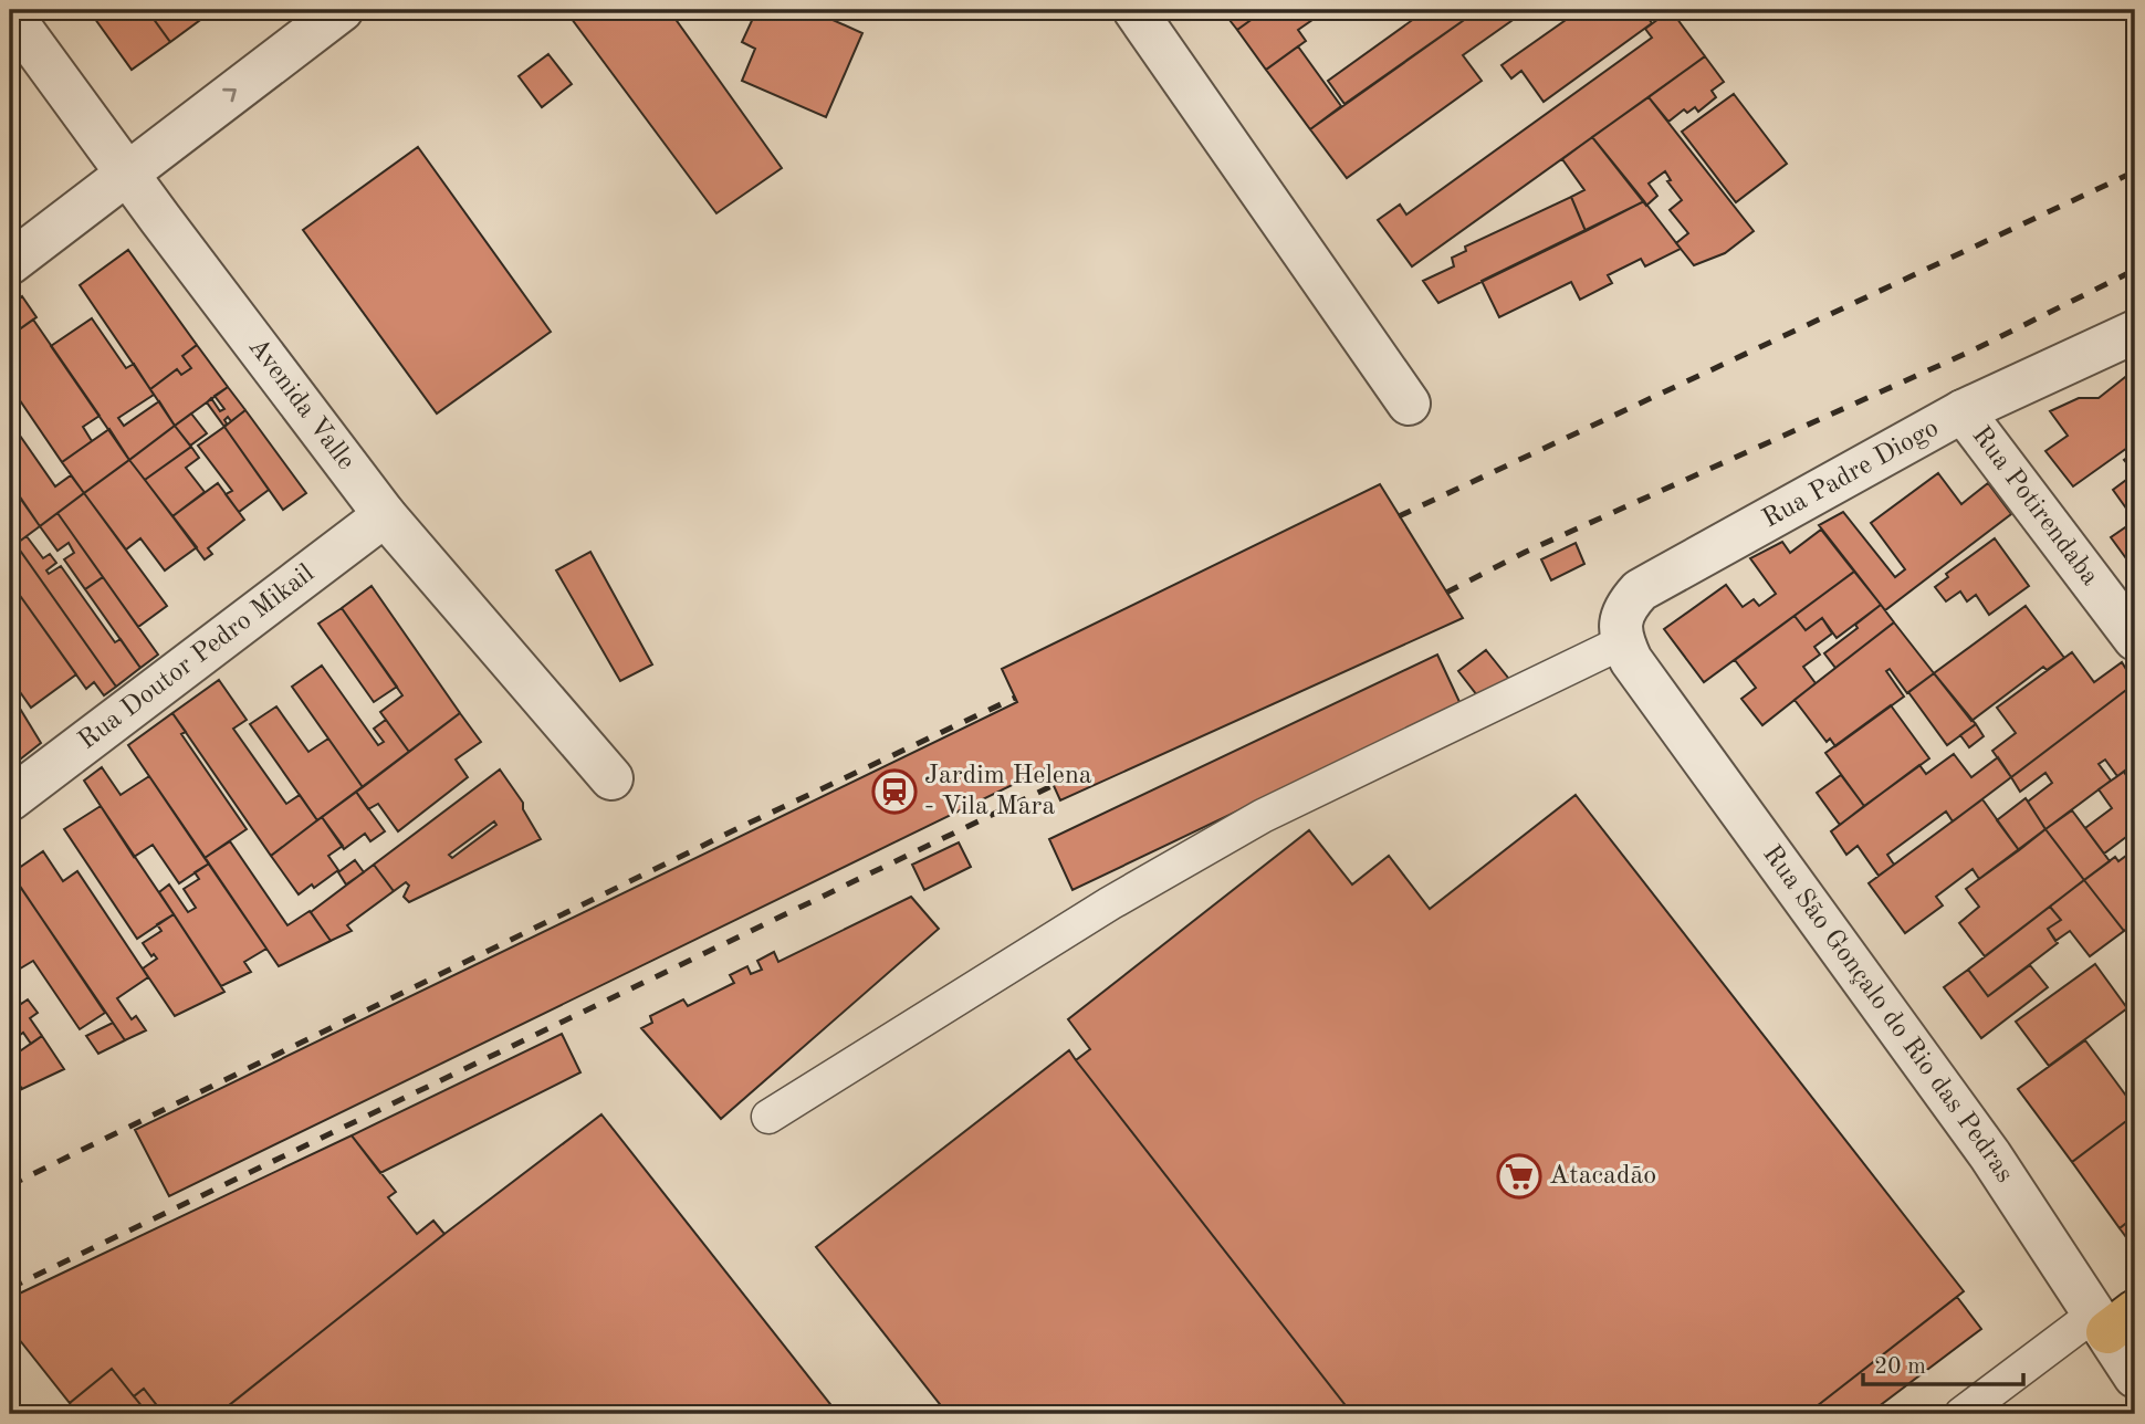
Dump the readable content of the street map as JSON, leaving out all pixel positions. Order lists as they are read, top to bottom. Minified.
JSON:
{"streets":{"street":["Avenida Valle","Rua Padre Diogo","Rua Potirendaba","Rua Doutor Pedro Mikail","Rua São Gonçalo do Rio das Pedras"]},"crossings":[["Avenida Valle","Rua Doutor Pedro Mikail"],["Rua Padre Diogo","Rua Potirendaba"],["Rua Padre Diogo","Rua São Gonçalo do Rio das Pedras"]],"places":{"station":["Jardim Helena - Vila Mara"],"supermarket":["Atacadão"]},"scale_bar":"20 m"}
